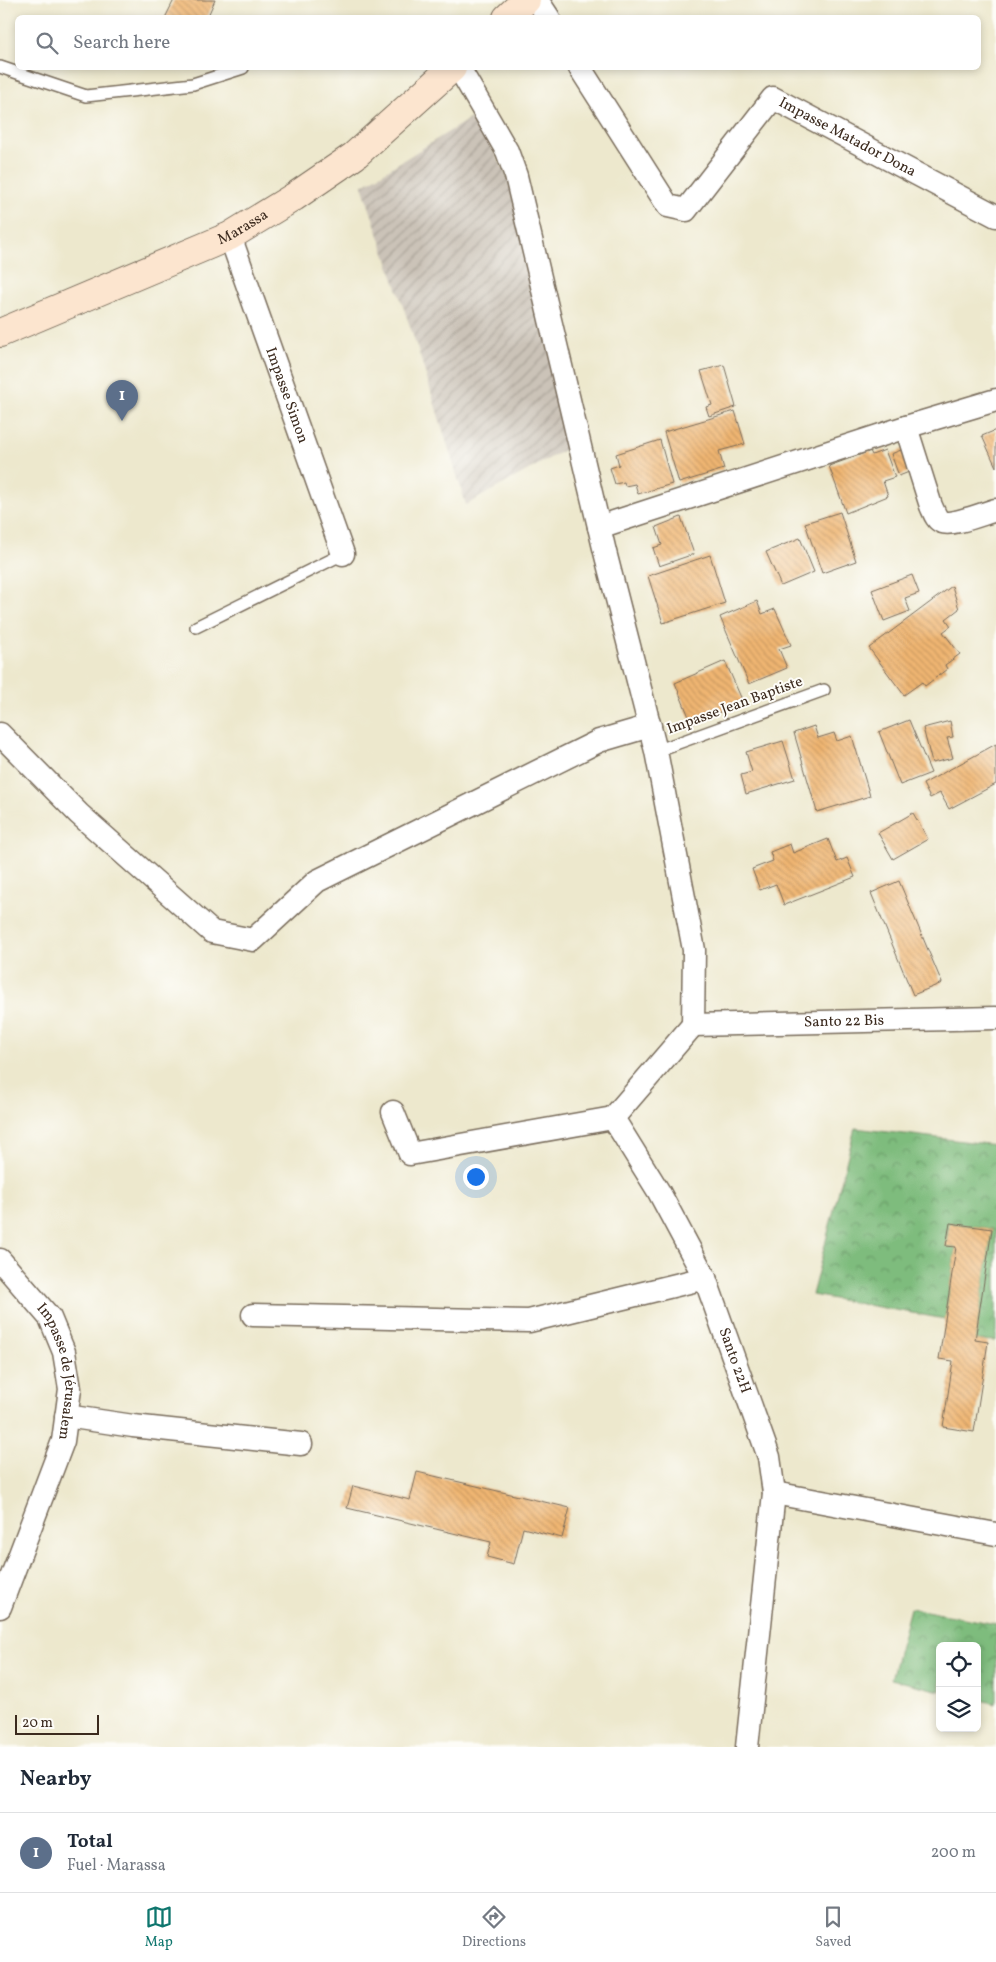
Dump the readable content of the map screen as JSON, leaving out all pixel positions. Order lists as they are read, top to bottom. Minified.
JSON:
{"streets":{"main road":["Marassa"],"street":["Impasse Matador Dona","Impasse Simon","Santo 22 Bis","Santo 22H","Impasse de Jérusalem"],"lane":["Impasse Jean Baptiste"]},"crossings":[["Marassa","Impasse Simon"]],"scale_bar":"20 m","page":{"search":"Search here","pins":"1","scale":"20 m","heading":"Nearby","list":[{"mark":"1","name":"Total","note":"Fuel · Marassa","value":"200 m"}],"nav":["Map","Directions","Saved"]}}
